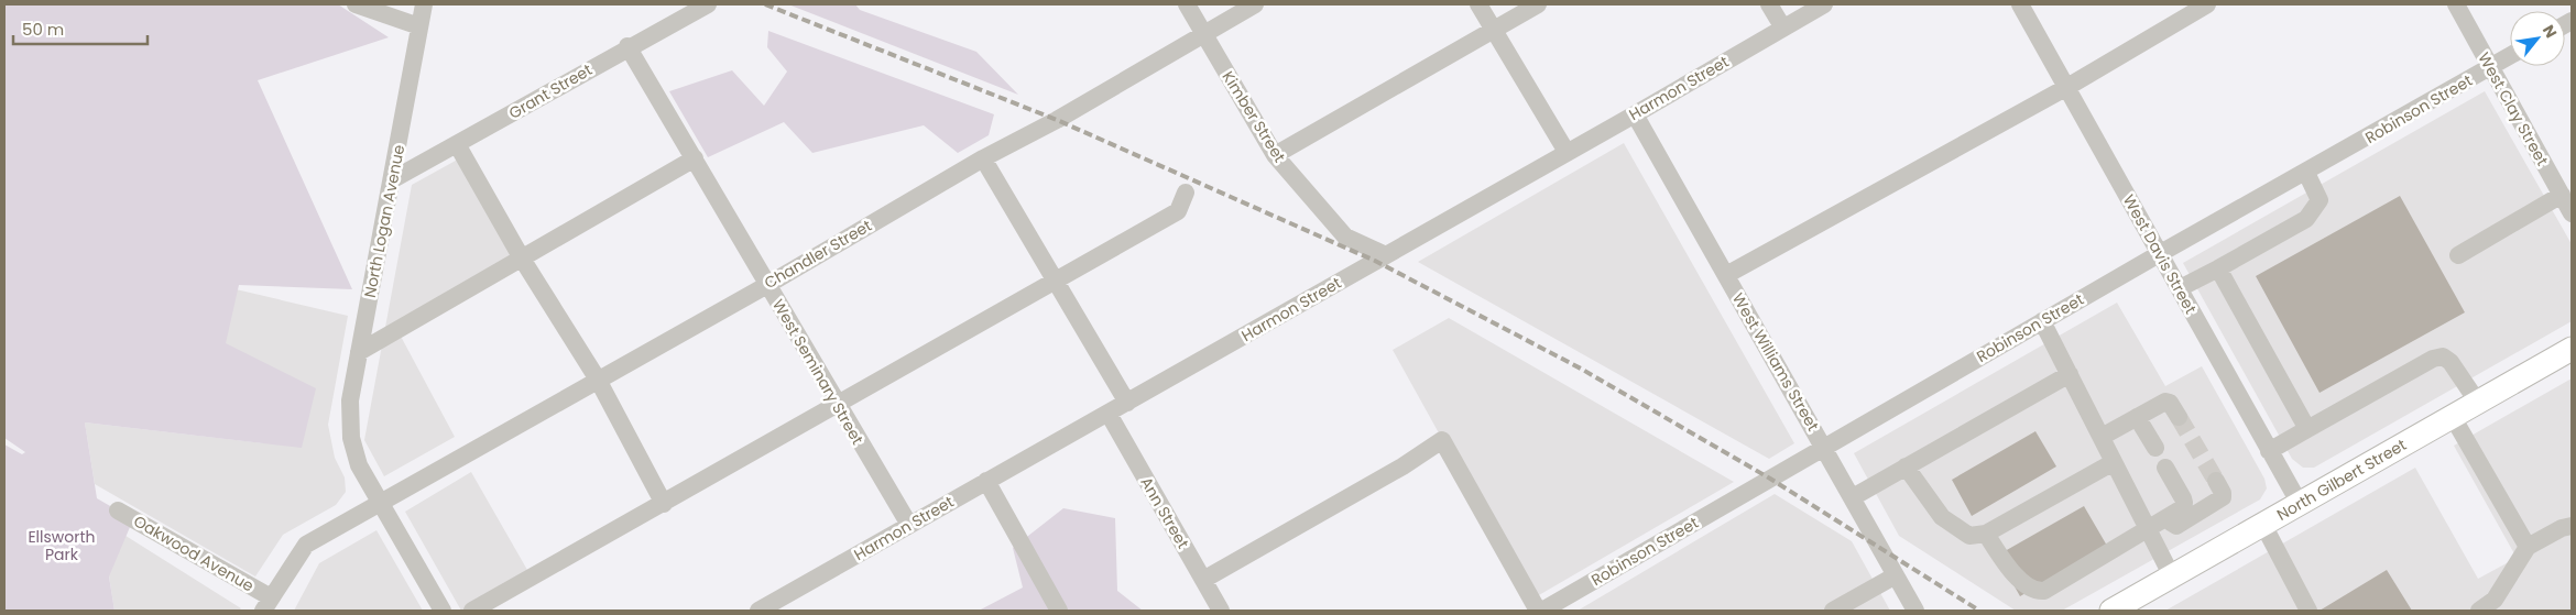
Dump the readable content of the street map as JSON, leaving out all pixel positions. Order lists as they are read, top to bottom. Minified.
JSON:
{"streets":{"main road":["North Gilbert Street"],"street":["Harmon Street","Grant Street","Robinson Street","West Clay Street","Kimber Street","North Logan Avenue","Chandler Street","West Davis Street","West Williams Street","West Seminary Street","Ann Street","Oakwood Avenue"]},"crossings":[["Harmon Street","Kimber Street"],["Harmon Street","West Williams Street"],["Harmon Street","West Seminary Street"],["Harmon Street","Ann Street"],["Grant Street","North Logan Avenue"],["Grant Street","West Seminary Street"],["Robinson Street","West Clay Street"],["Robinson Street","West Davis Street"],["Robinson Street","West Williams Street"],["Kimber Street","Chandler Street"],["North Logan Avenue","Chandler Street"],["Chandler Street","West Seminary Street"],["West Davis Street","North Gilbert Street"]],"parks":["Ellsworth Park"],"scale_bar":"50 m","north":"top right"}
